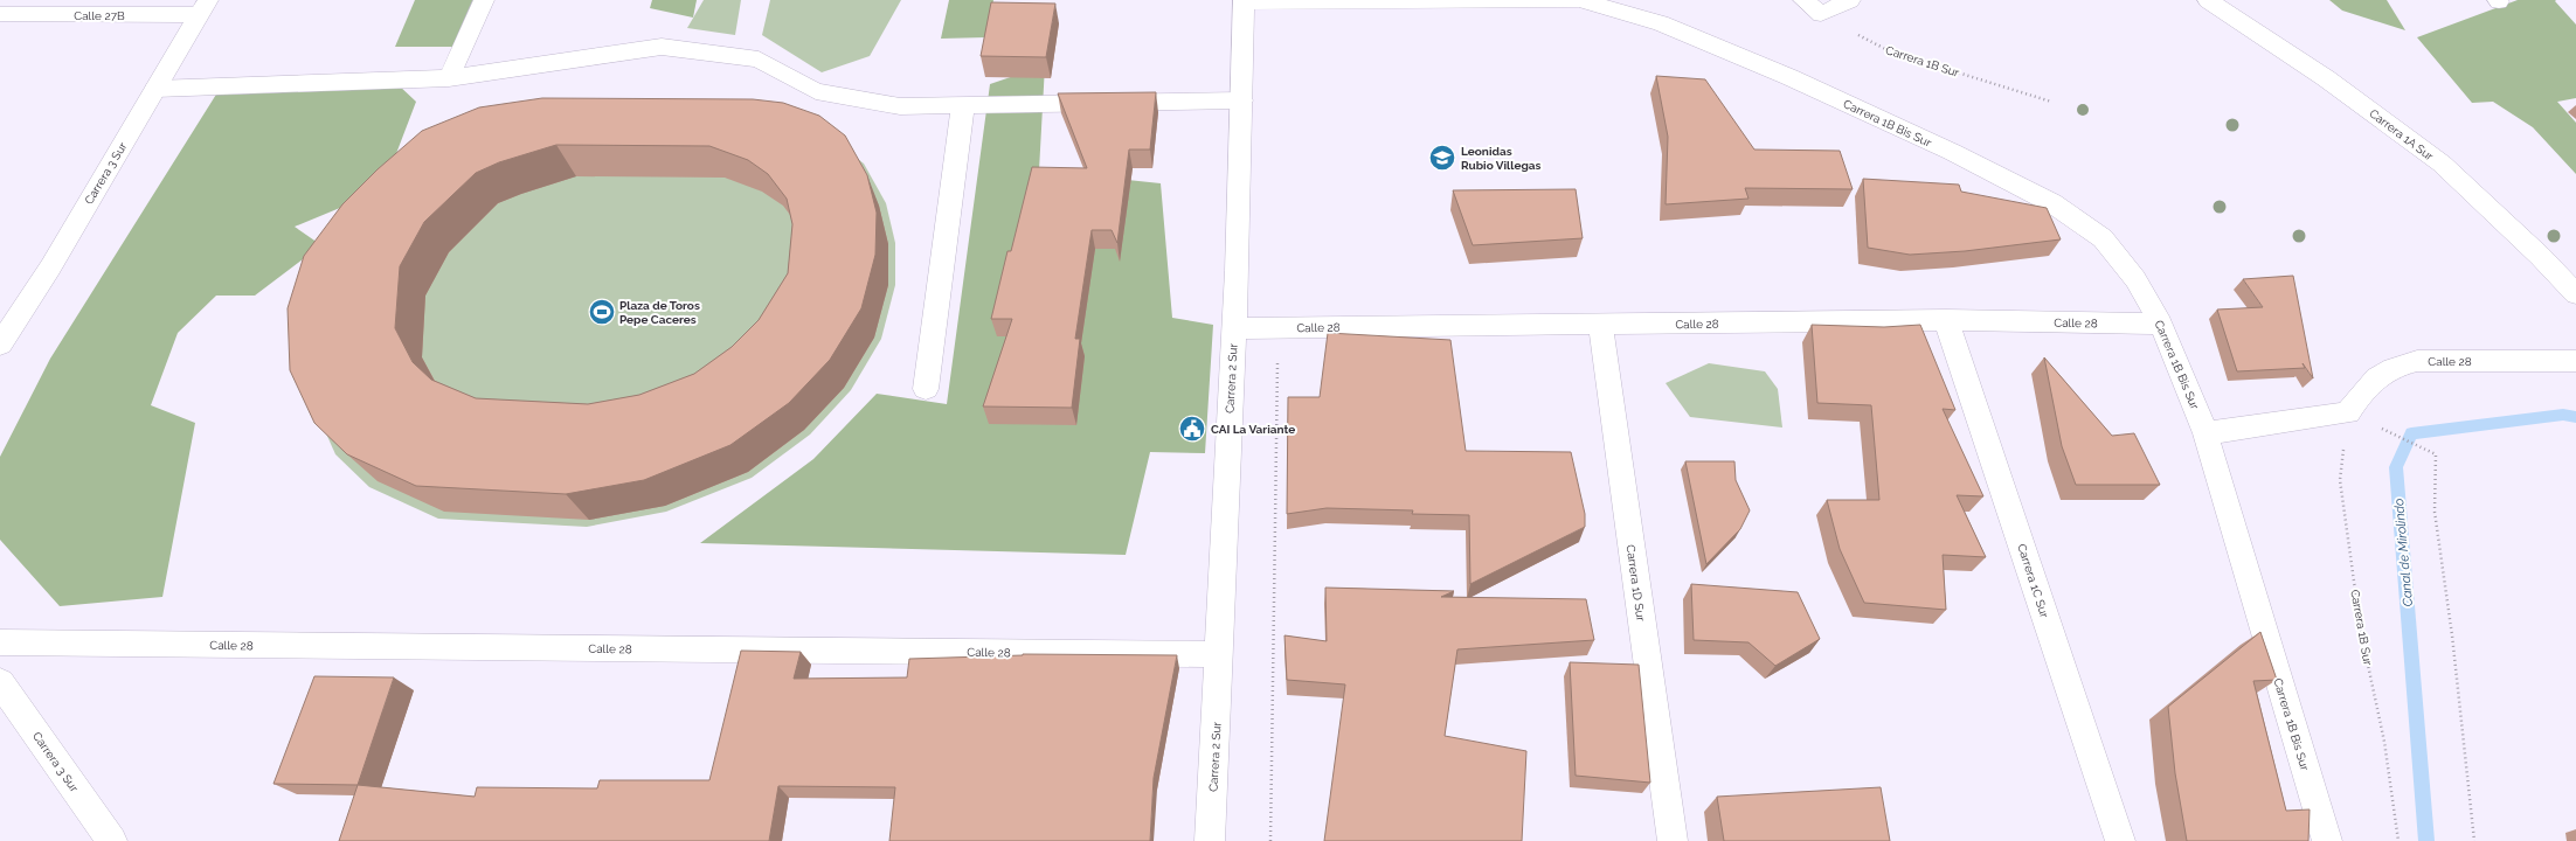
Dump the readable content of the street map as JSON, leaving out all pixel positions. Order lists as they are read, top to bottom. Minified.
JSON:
{"streets":{"street":["Calle 27B","Carrera 1B Bis Sur","Carrera 1A Sur","Carrera 3 Sur","Calle 28","Carrera 2 Sur","Carrera 1C Sur","Carrera 1D Sur"],"path":["Carrera 1B Sur"]},"crossings":[["Calle 27B","Carrera 3 Sur"],["Carrera 1B Sur","Calle 28"],["Carrera 1B Bis Sur","Calle 28"],["Calle 28","Carrera 2 Sur"],["Calle 28","Carrera 1C Sur"],["Calle 28","Carrera 1D Sur"]],"water":["Canal de Mirolindo"],"places":{"school or university":["Leonidas Rubio Villegas"],"sports":["Plaza de Toros Pepe Caceres"],"public building":["CAI La Variante"]}}
